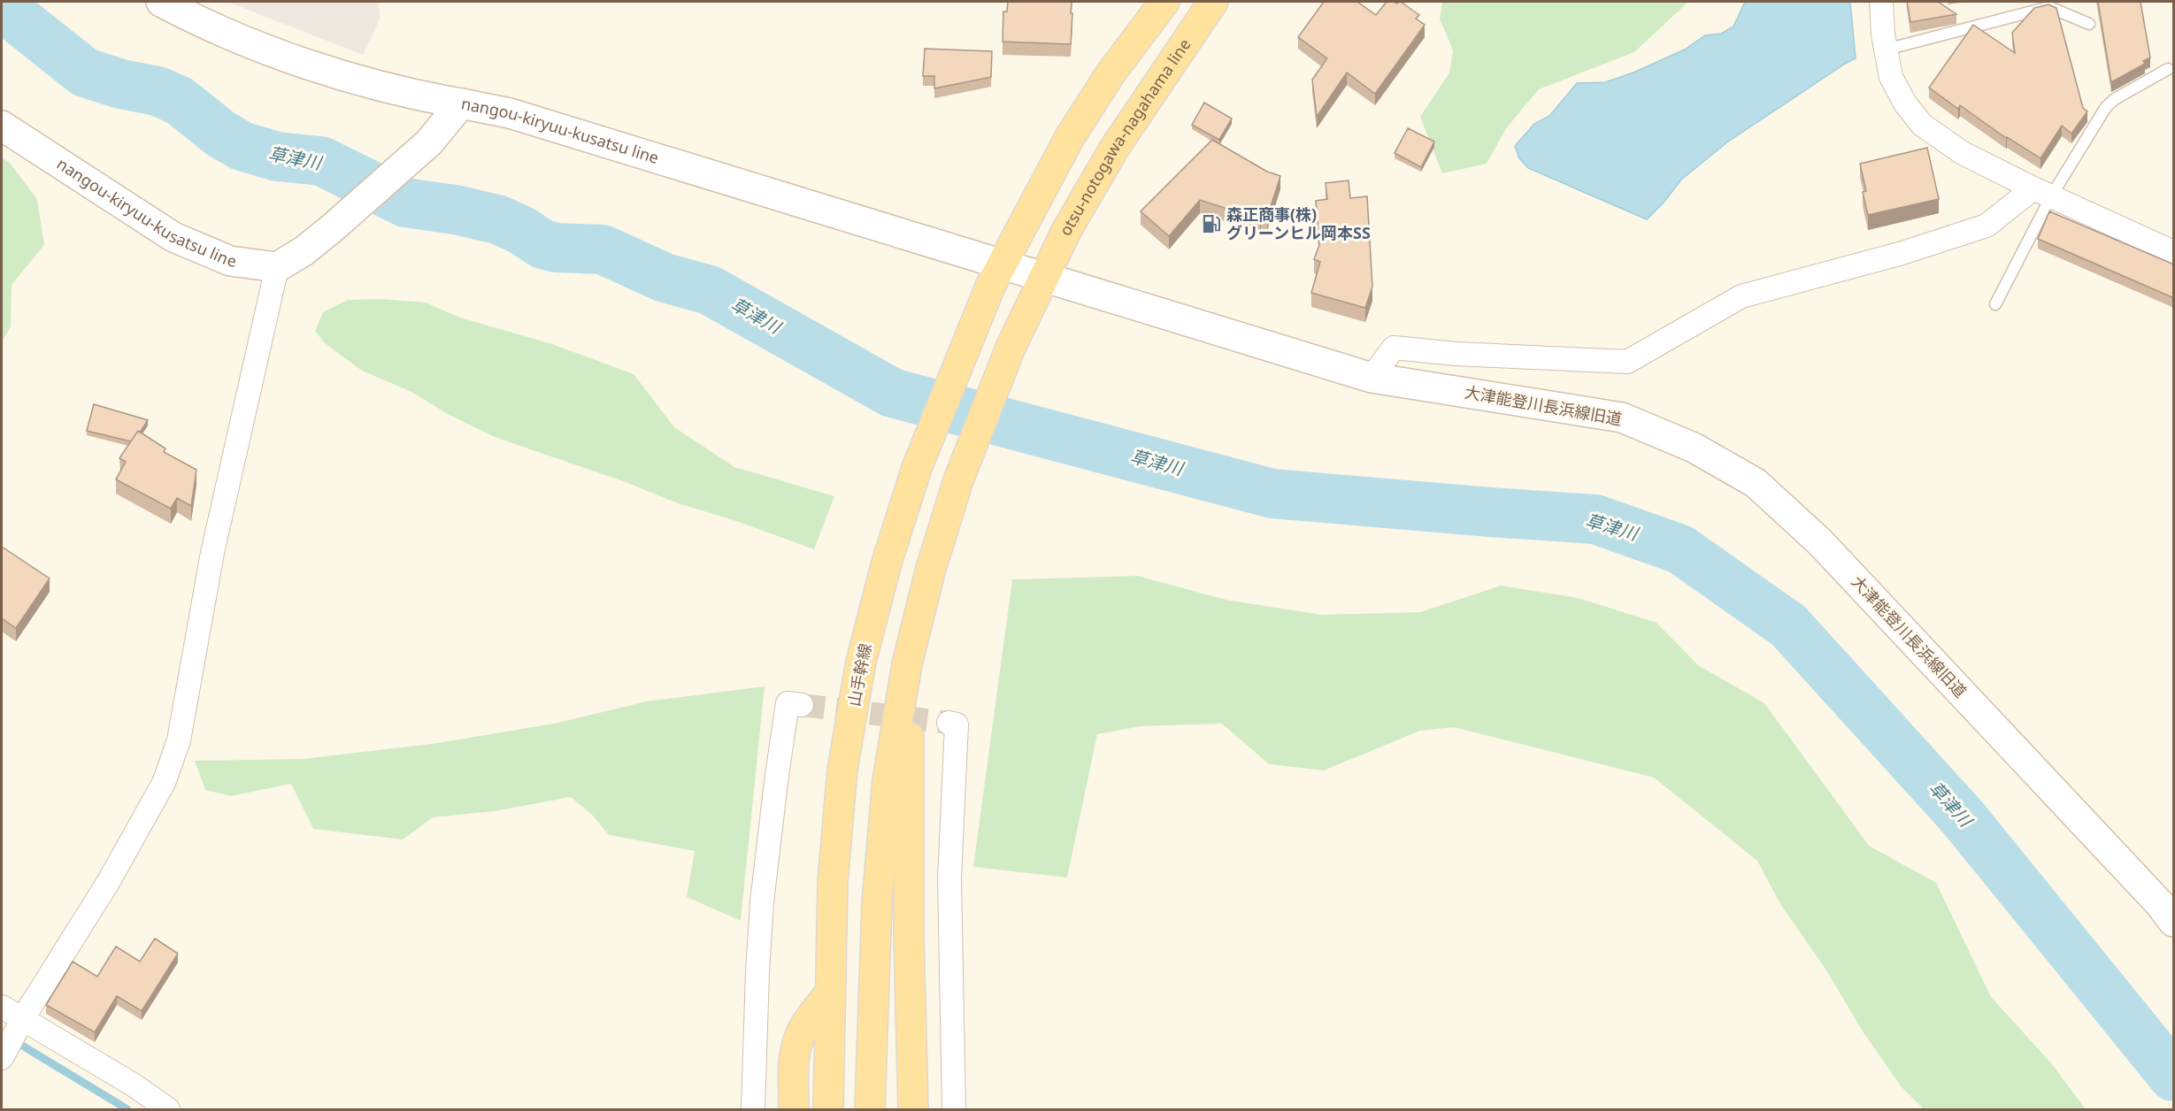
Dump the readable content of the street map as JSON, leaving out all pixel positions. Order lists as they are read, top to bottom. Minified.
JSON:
{"streets":{"main road":["otsu-notogawa-nagahama line","山手幹線"],"street":["nangou-kiryuu-kusatsu line","大津能登川長浜線旧道"]},"crossings":[["nangou-kiryuu-kusatsu line","otsu-notogawa-nagahama line"],["nangou-kiryuu-kusatsu line","大津能登川長浜線旧道"],["nangou-kiryuu-kusatsu line","山手幹線"],["otsu-notogawa-nagahama line","大津能登川長浜線旧道"]],"water":["草津川"],"places":{"fuel station":["森正商事(株) グリーンヒル岡本SS"]}}
